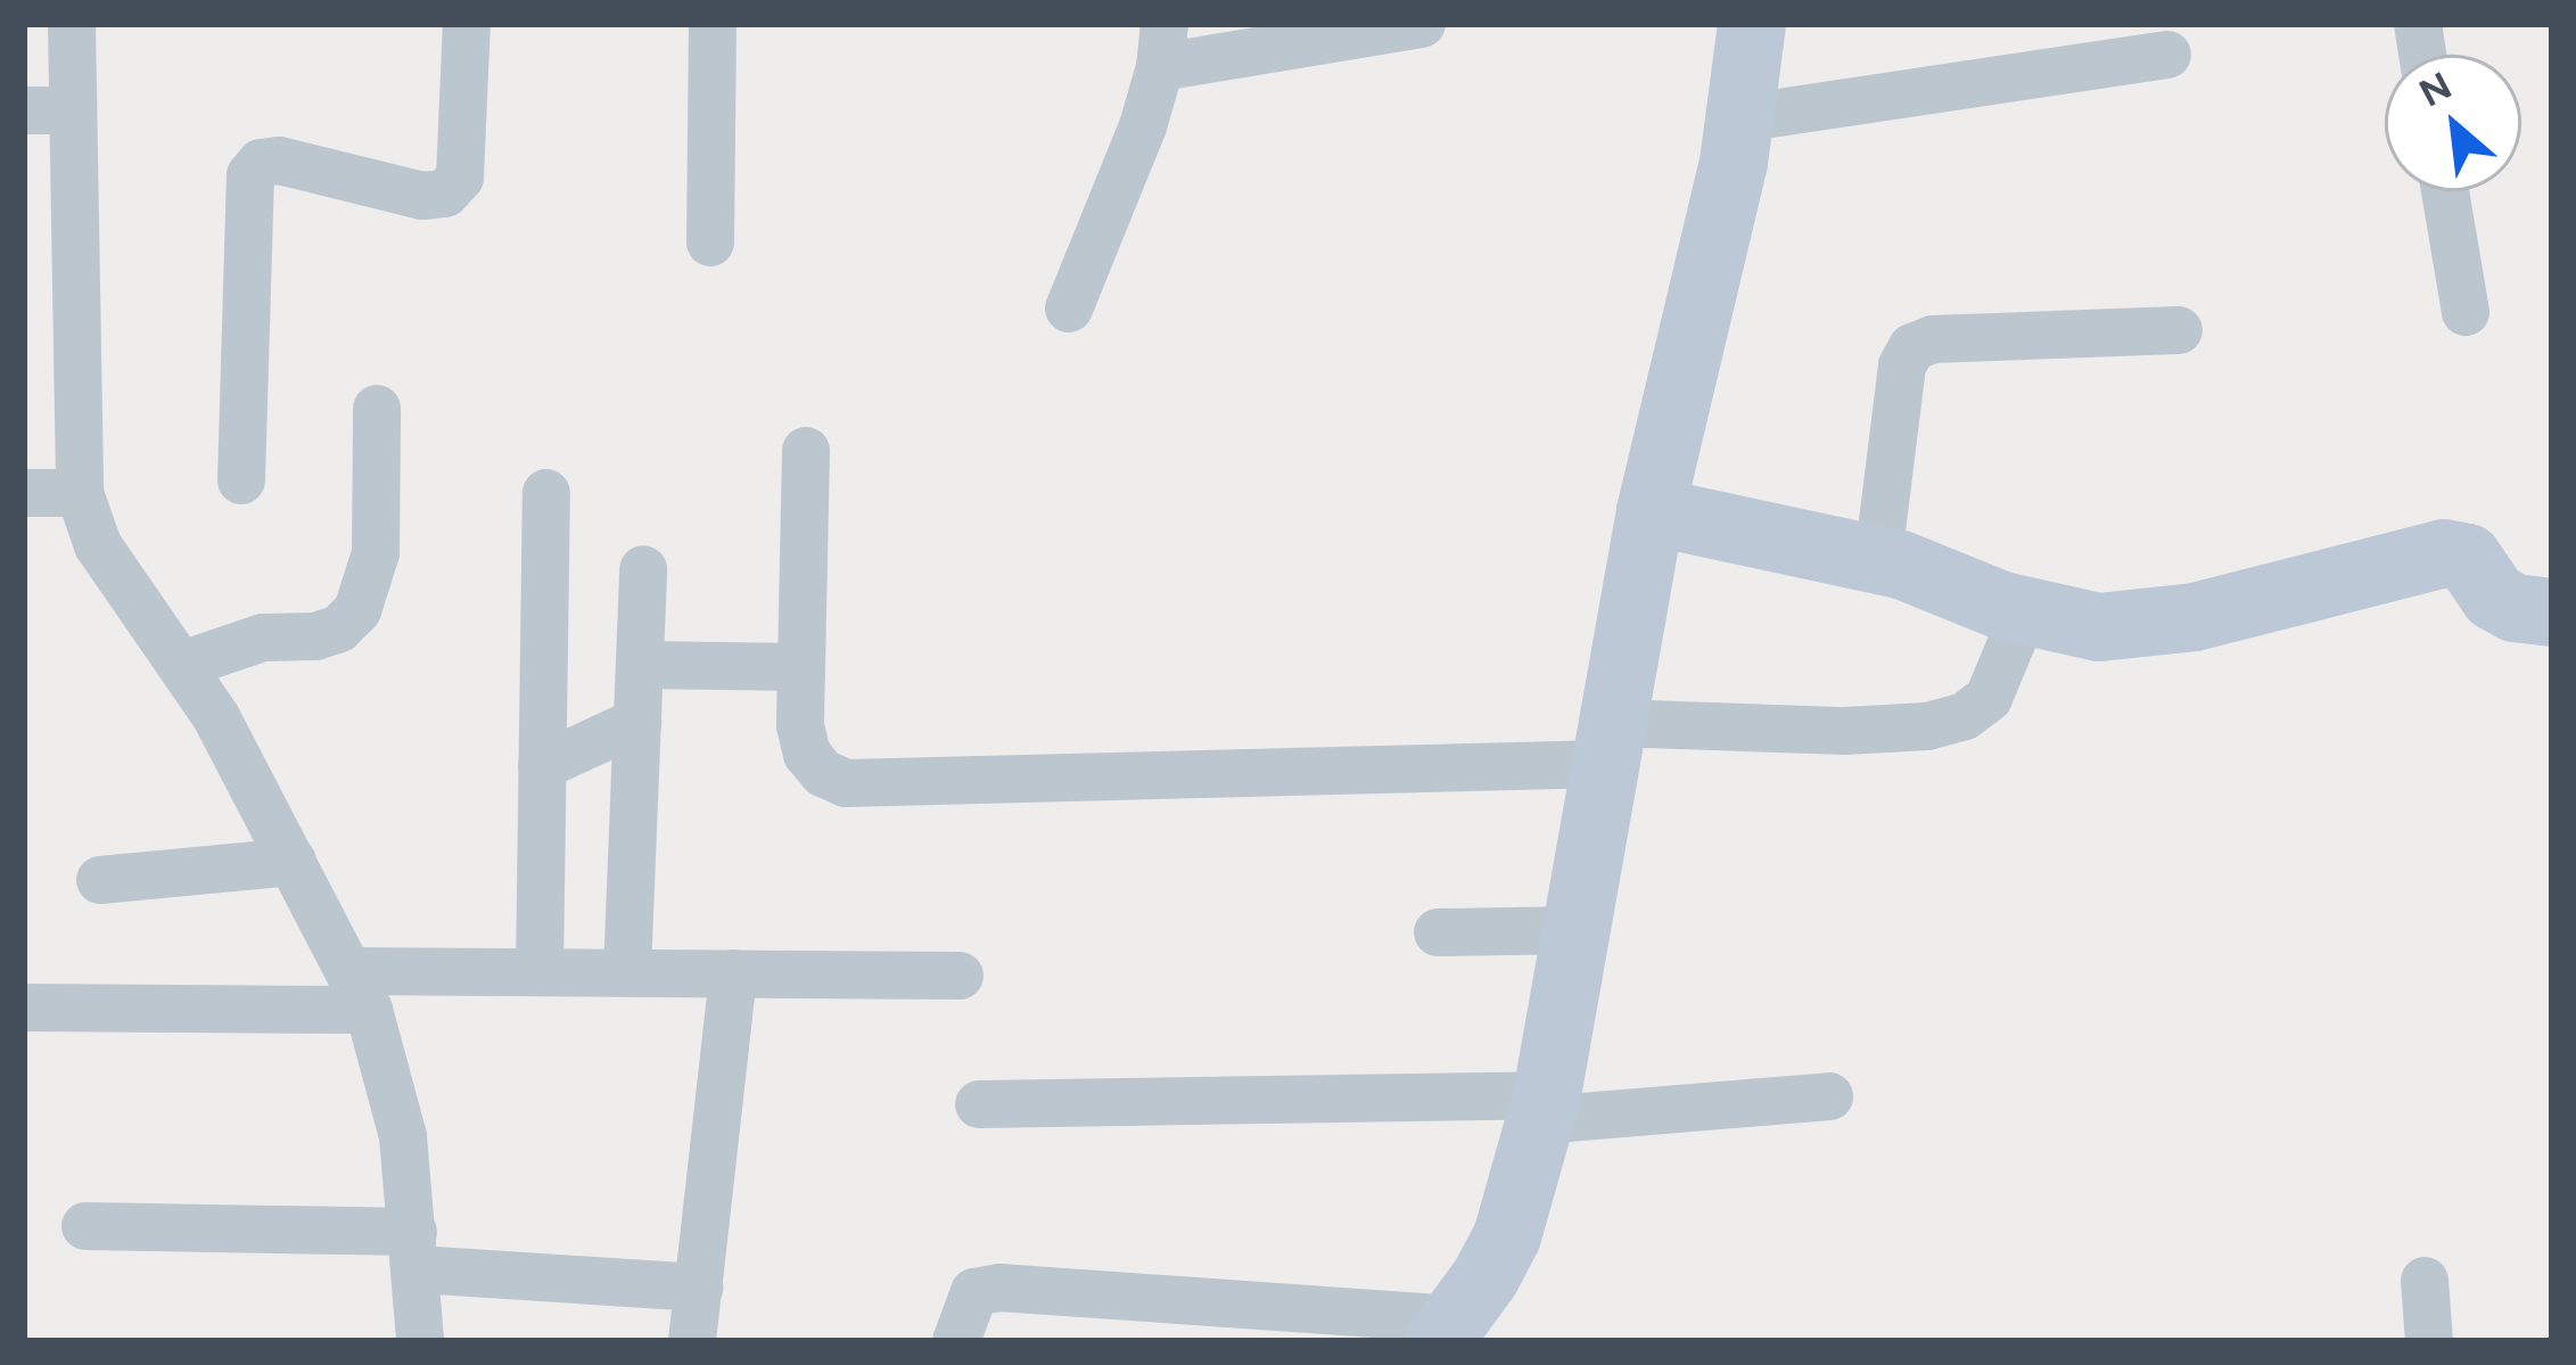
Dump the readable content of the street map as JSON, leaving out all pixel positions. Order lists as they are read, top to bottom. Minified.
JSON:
{"north":"top left"}
